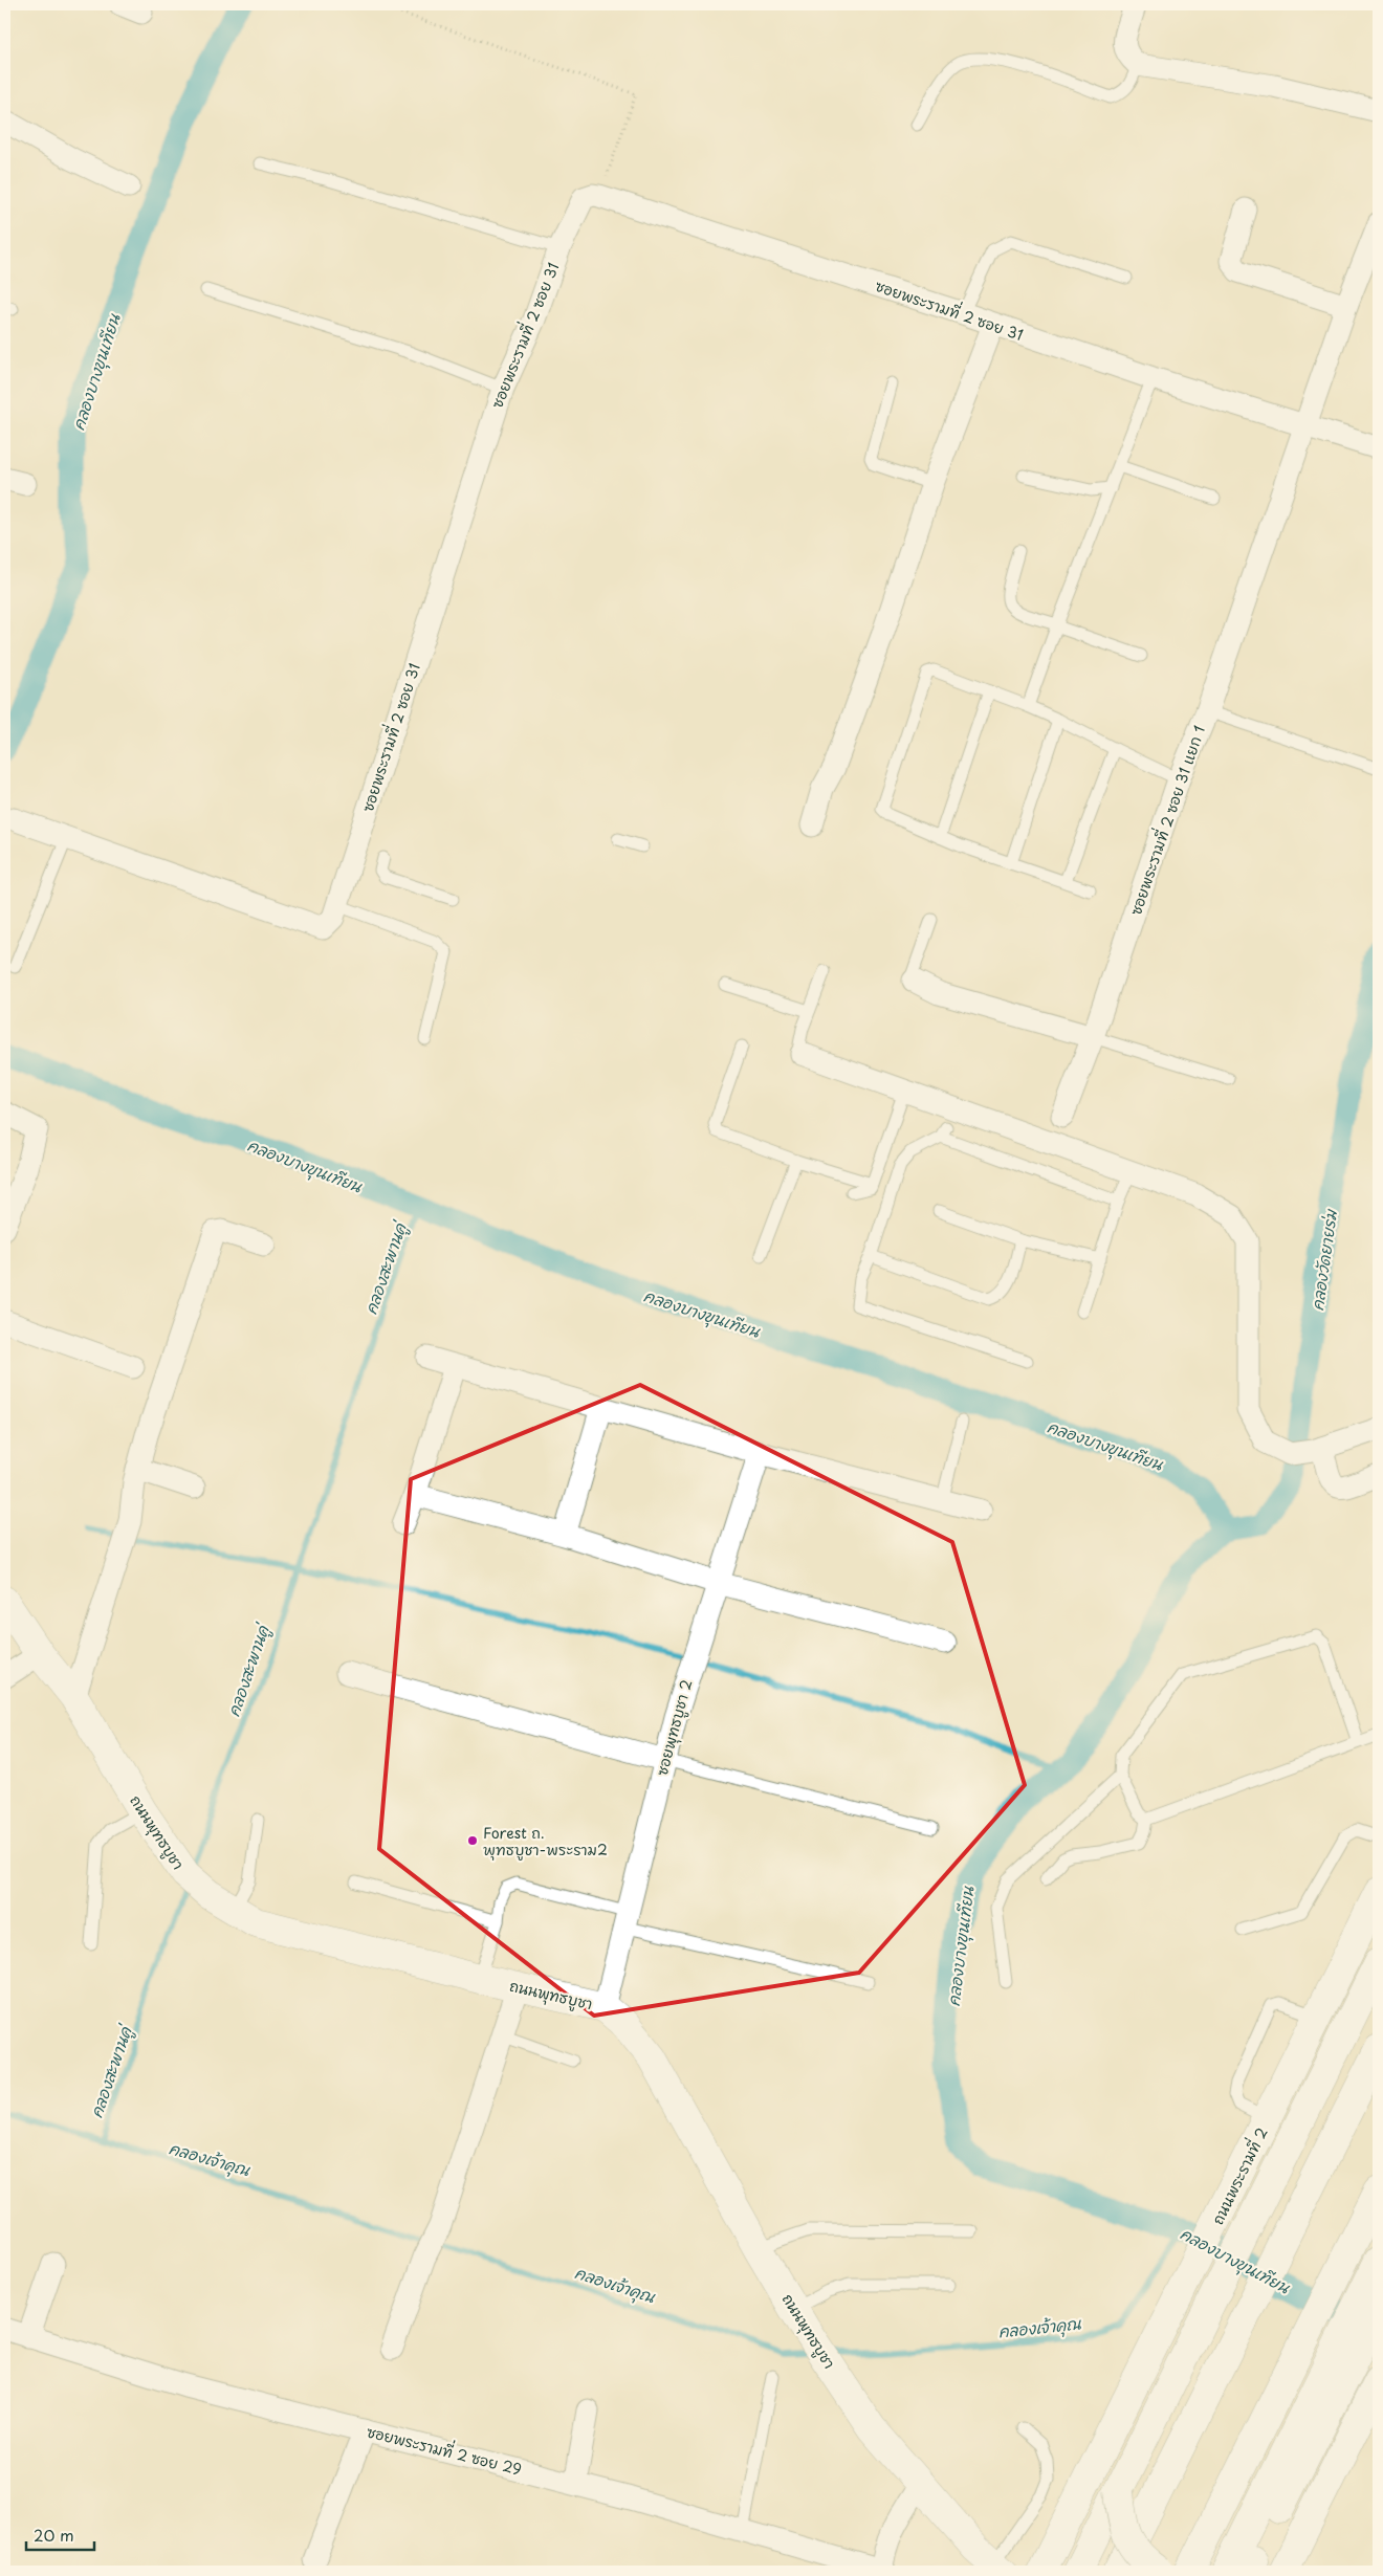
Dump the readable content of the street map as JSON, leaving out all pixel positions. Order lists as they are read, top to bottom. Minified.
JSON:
{"streets":{"main road":["ถนนพุทธบูชา","ถนนพระรามที่ 2"],"street":["ซอยพระรามที่ 2 ซอย 31","ซอยพระรามที่ 2 ซอย 31 แยก 1","ซอยพุทธบูชา 2","ซอยพระรามที่ 2 ซอย 29"]},"crossings":[["ซอยพระรามที่ 2 ซอย 31","ซอยพระรามที่ 2 ซอย 31 แยก 1"],["ซอยพุทธบูชา 2","ถนนพุทธบูชา"]],"water":["คลองบางขุนเทียน","คลองวัดยายร่ม","คลองสะพานคู่","คลองเจ้าคุณ"],"places":["Forest ถ. พุทธบูชา-พระราม2"],"scale_bar":"20 m"}
